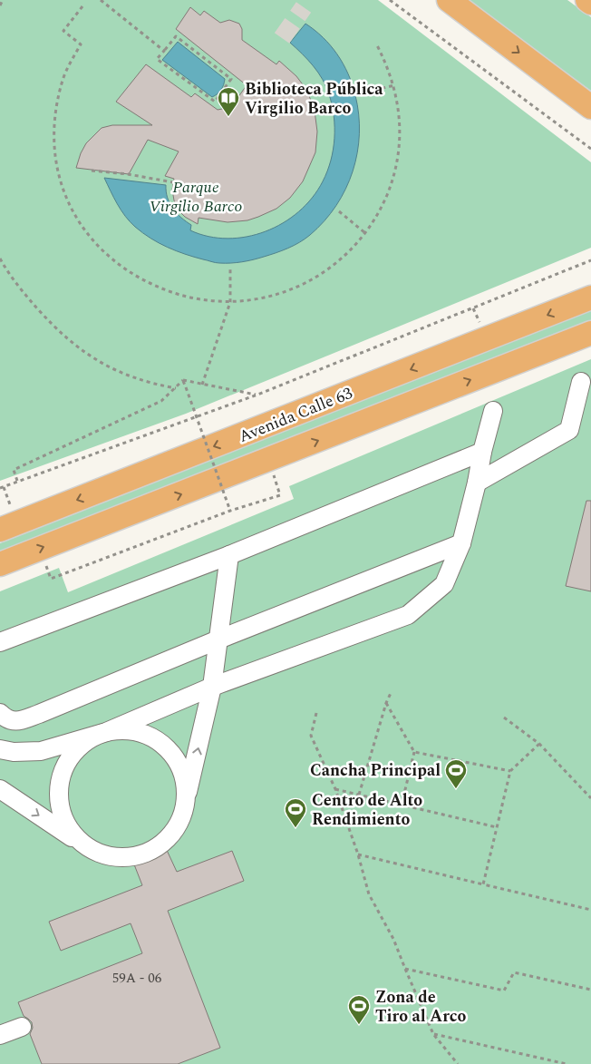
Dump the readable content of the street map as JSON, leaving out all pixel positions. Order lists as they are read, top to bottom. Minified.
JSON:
{"streets":{"main road":["Avenida Calle 63"]},"parks":["Parque Virgilio Barco"],"places":{"library":["Biblioteca Pública Virgilio Barco"],"sports":["Cancha Principal","Centro de Alto Rendimiento","Zona de Tiro al Arco"]},"house_numbers":["59A - 06"]}
